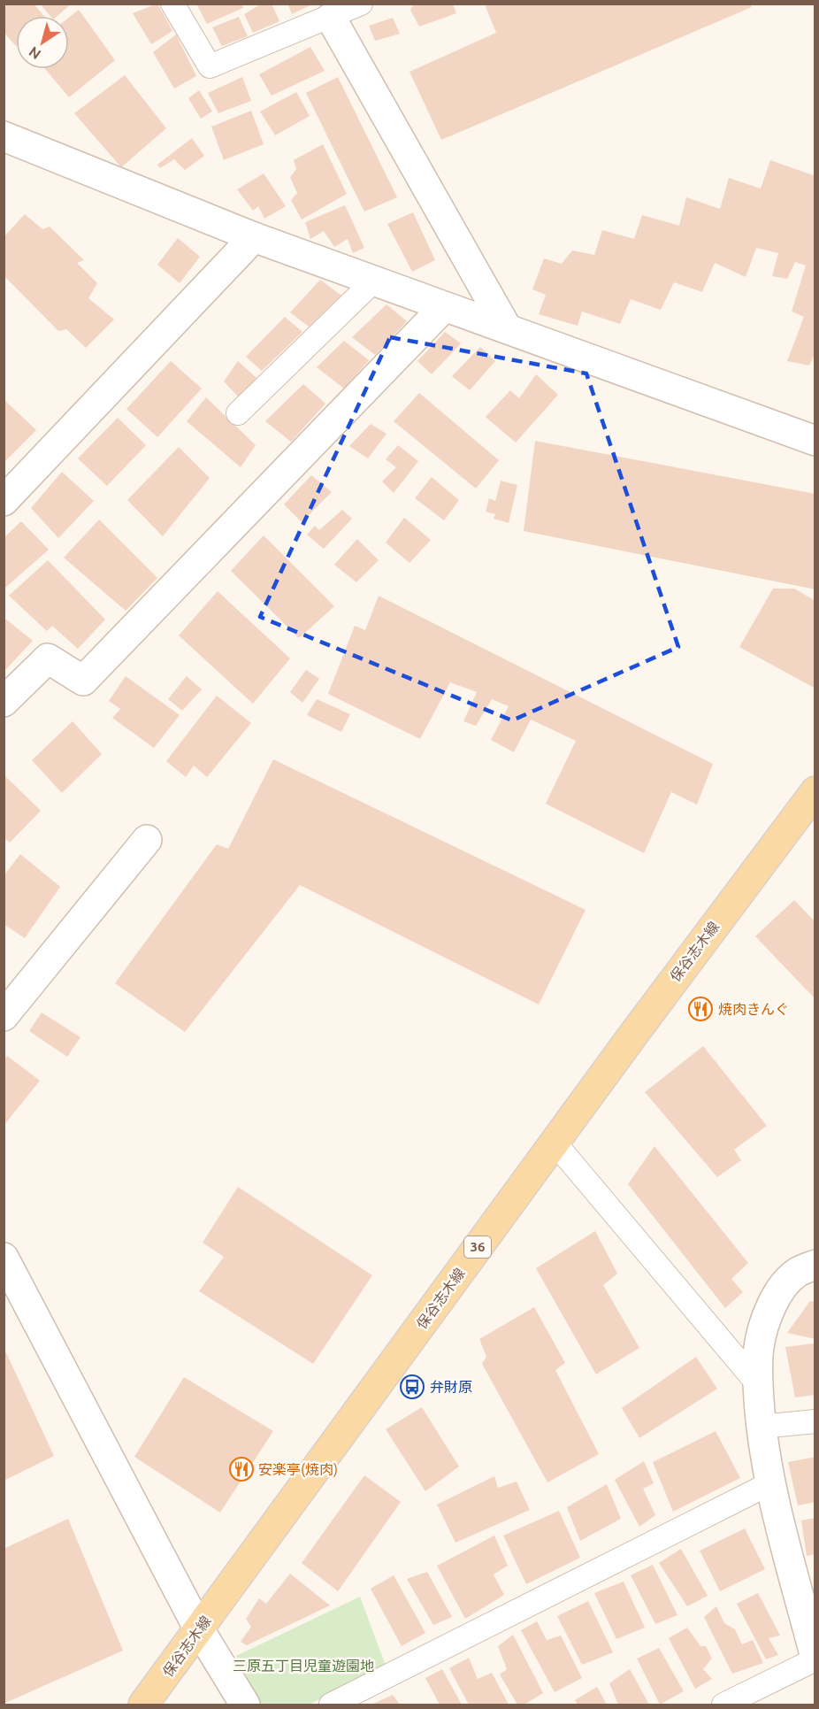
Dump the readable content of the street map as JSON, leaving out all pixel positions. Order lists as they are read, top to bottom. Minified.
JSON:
{"streets":{"main road":["保谷志木線","36"]},"parks":["三原五丁目児童遊園地"],"places":{"restaurant":["焼肉きんぐ","安楽亭(焼肉)"],"bus stop":["弁財原"]},"north":"bottom left"}
